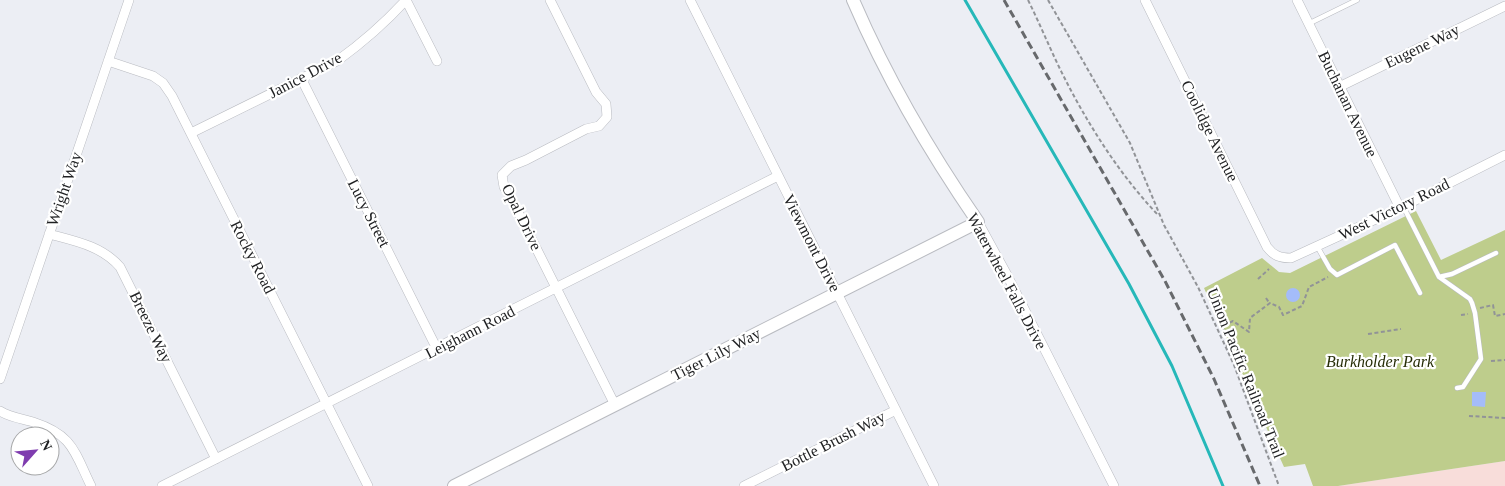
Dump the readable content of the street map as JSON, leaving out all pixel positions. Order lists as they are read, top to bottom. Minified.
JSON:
{"streets":{"street":["Eugene Way","Janice Drive","Buchanan Avenue","Coolidge Avenue","Wright Way","West Victory Road","Lucy Street","Opal Drive","Viewmont Drive","Rocky Road","Waterwheel Falls Drive","Breeze Way","Leighann Road","Tiger Lily Way","Bottle Brush Way"],"path":["Union Pacific Railroad Trail"]},"crossings":[["Eugene Way","Buchanan Avenue"],["Janice Drive","Lucy Street"],["Janice Drive","Rocky Road"],["Buchanan Avenue","West Victory Road"],["Coolidge Avenue","West Victory Road"],["Wright Way","Rocky Road"],["Wright Way","Breeze Way"],["Lucy Street","Leighann Road"],["Opal Drive","Leighann Road"],["Opal Drive","Tiger Lily Way"],["Viewmont Drive","Leighann Road"],["Viewmont Drive","Tiger Lily Way"],["Viewmont Drive","Bottle Brush Way"],["Rocky Road","Leighann Road"],["Waterwheel Falls Drive","Tiger Lily Way"],["Breeze Way","Leighann Road"]],"parks":["Burkholder Park"],"north":"top right"}
